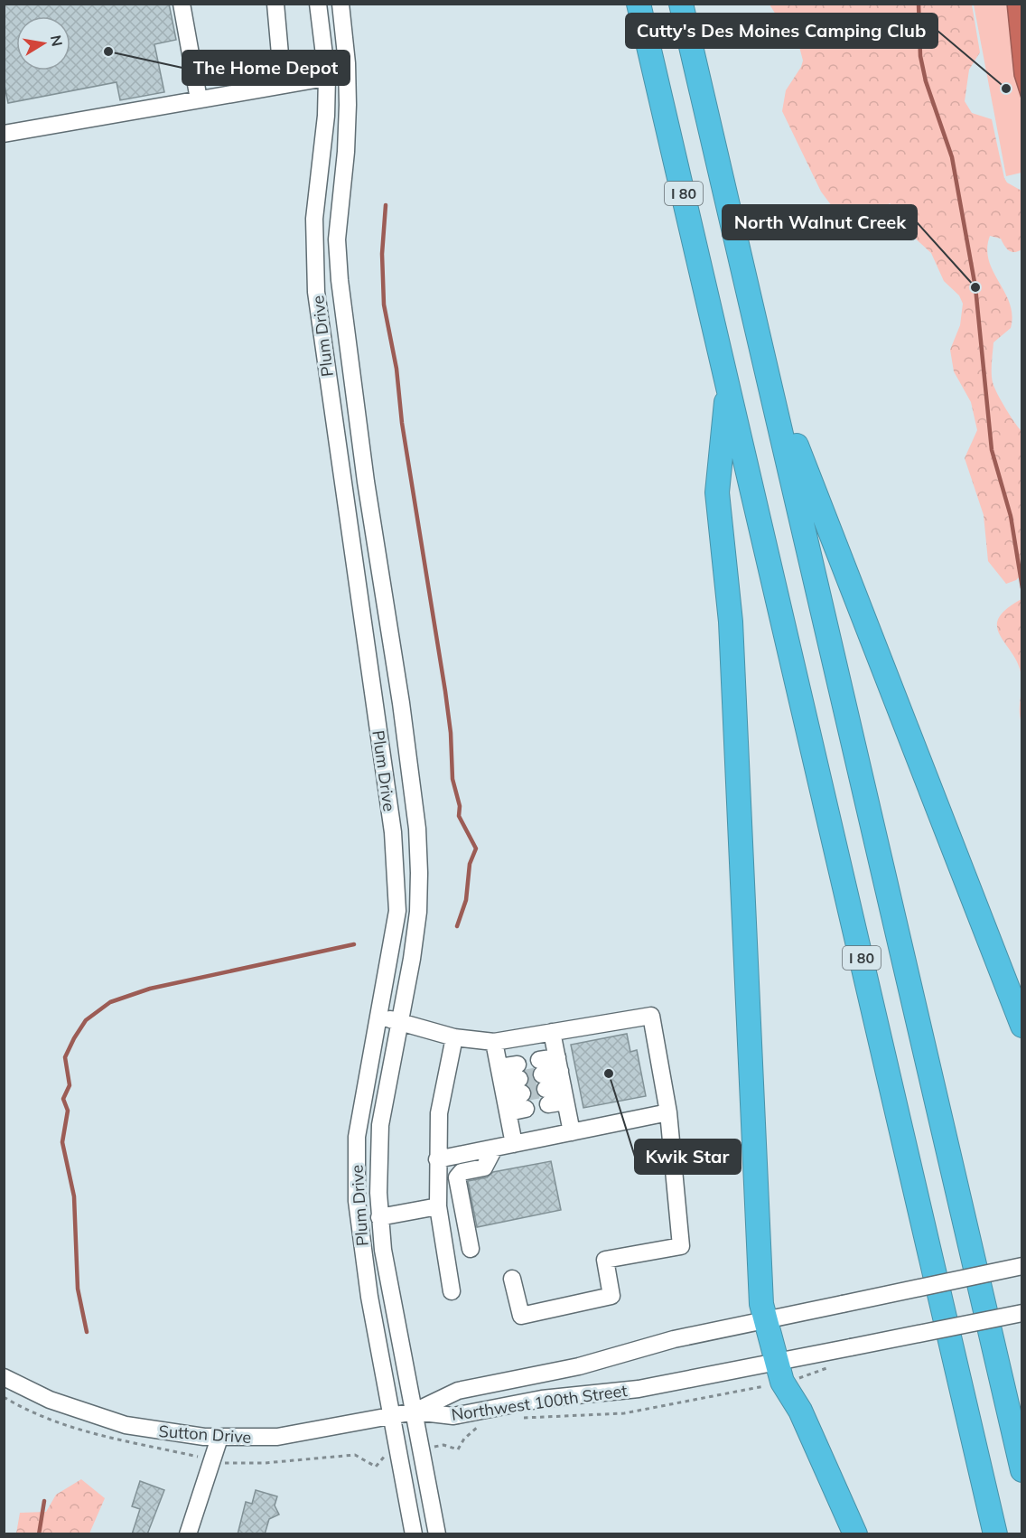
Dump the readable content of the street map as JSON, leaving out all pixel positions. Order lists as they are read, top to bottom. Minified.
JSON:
{"streets":{"highway":["I 80"],"street":["Plum Drive","Northwest 100th Street","Sutton Drive"]},"crossings":[["Plum Drive","Northwest 100th Street"],["Plum Drive","Sutton Drive"],["Northwest 100th Street","Sutton Drive"]],"places":["The Home Depot","Cutty's Des Moines Camping Club","North Walnut Creek","Kwik Star"],"north":"right"}
